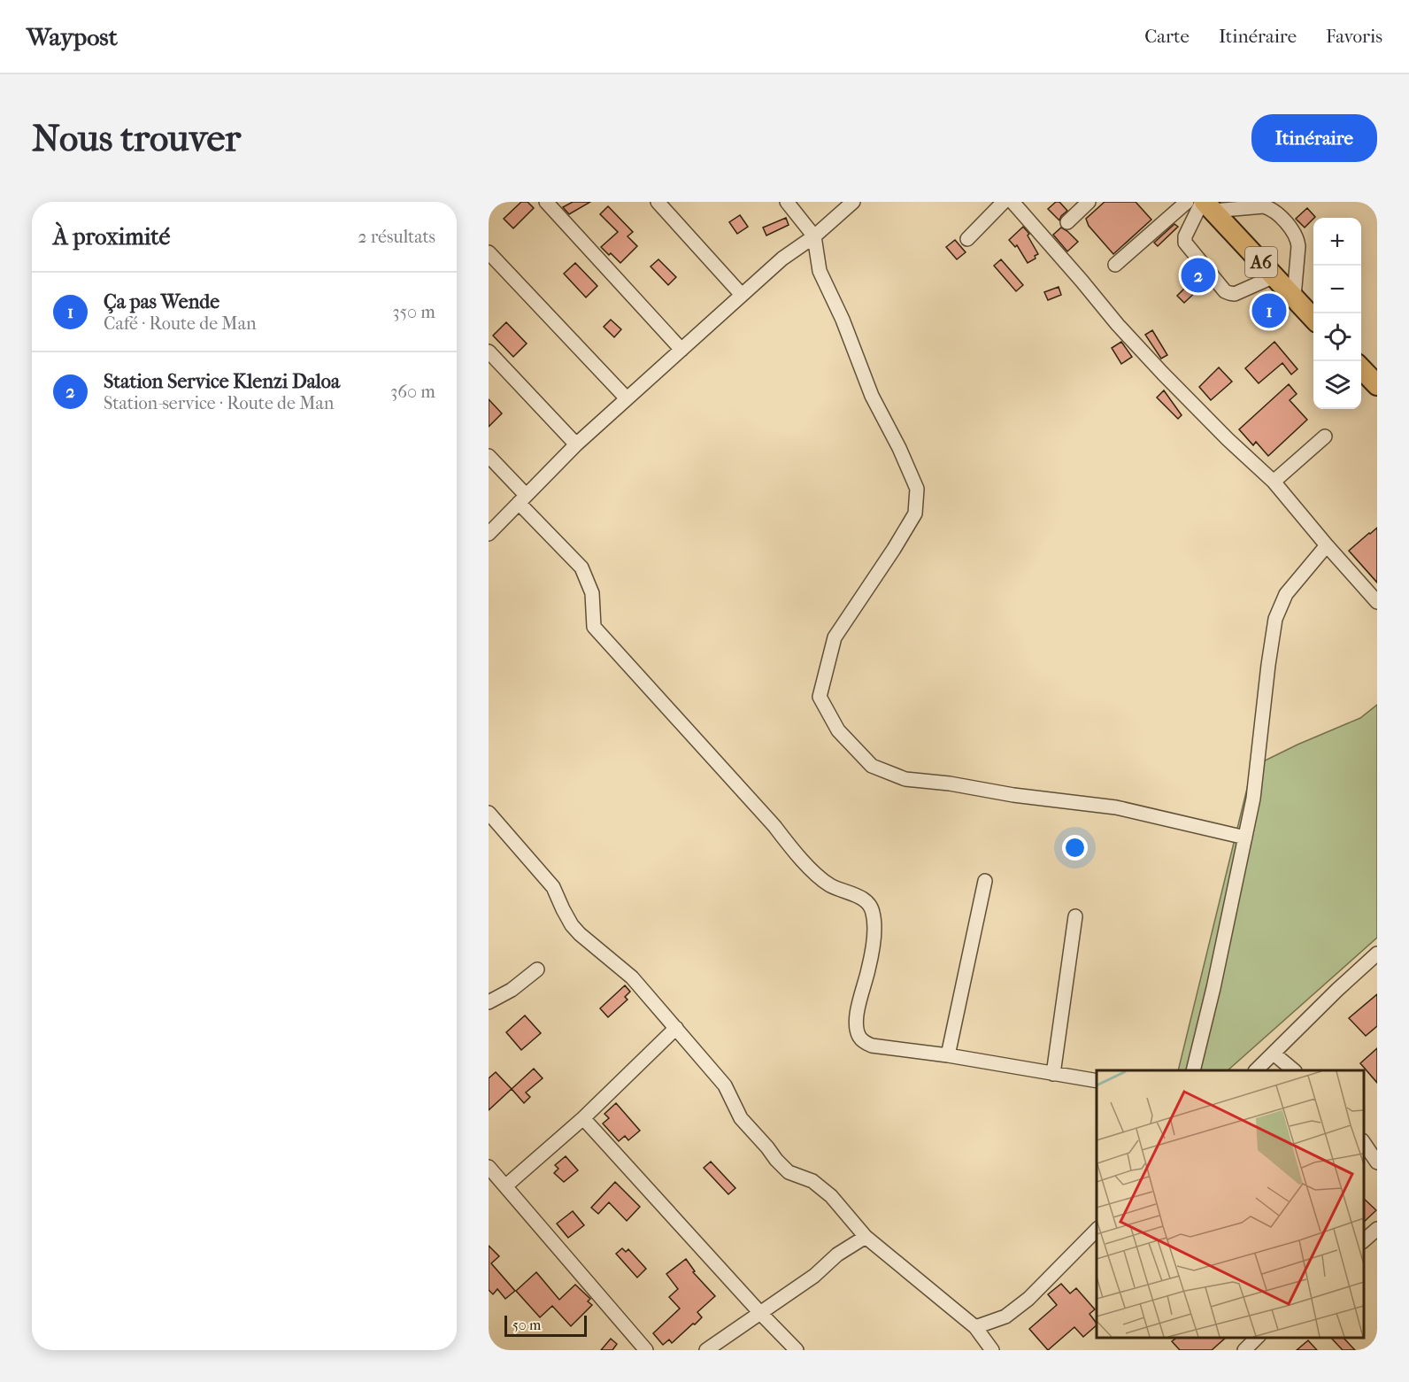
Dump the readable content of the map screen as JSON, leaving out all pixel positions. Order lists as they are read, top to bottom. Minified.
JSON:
{"streets":{"highway":["A6"]},"scale_bar":"50 m","page":{"header":"Waypost","nav":["Carte","Itinéraire","Favoris"],"buttons":"Itinéraire","title":"Nous trouver","heading":["À proximité","2 résultats"],"map_buttons":["+","−"],"pins":["2","1"],"list":[{"mark":"1","name":"Ça pas Wende","note":"Café · Route de Man","value":"350 m"},{"mark":"2","name":"Station Service Klenzi Daloa","note":"Station-service · Route de Man","value":"360 m"}],"scale":"50 m"}}
